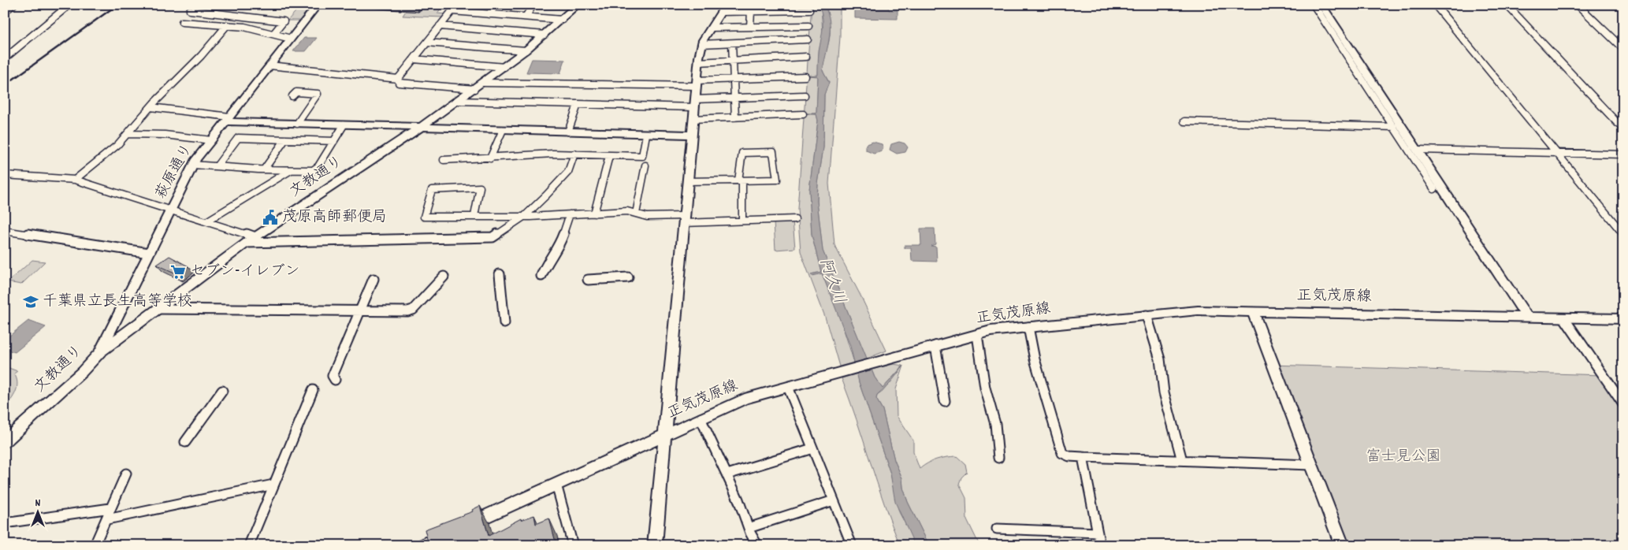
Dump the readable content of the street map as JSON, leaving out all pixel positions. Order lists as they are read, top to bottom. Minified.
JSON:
{"streets":{"street":["萩原通り","文教通り","正気茂原線"]},"crossings":[["萩原通り","文教通り"]],"water":["阿久川"],"parks":["富士見公園"],"places":{"public building":["茂原高師郵便局"],"supermarket":["セブン-イレブン"],"school or university":["千葉県立長生高等学校"]},"north":"top"}
